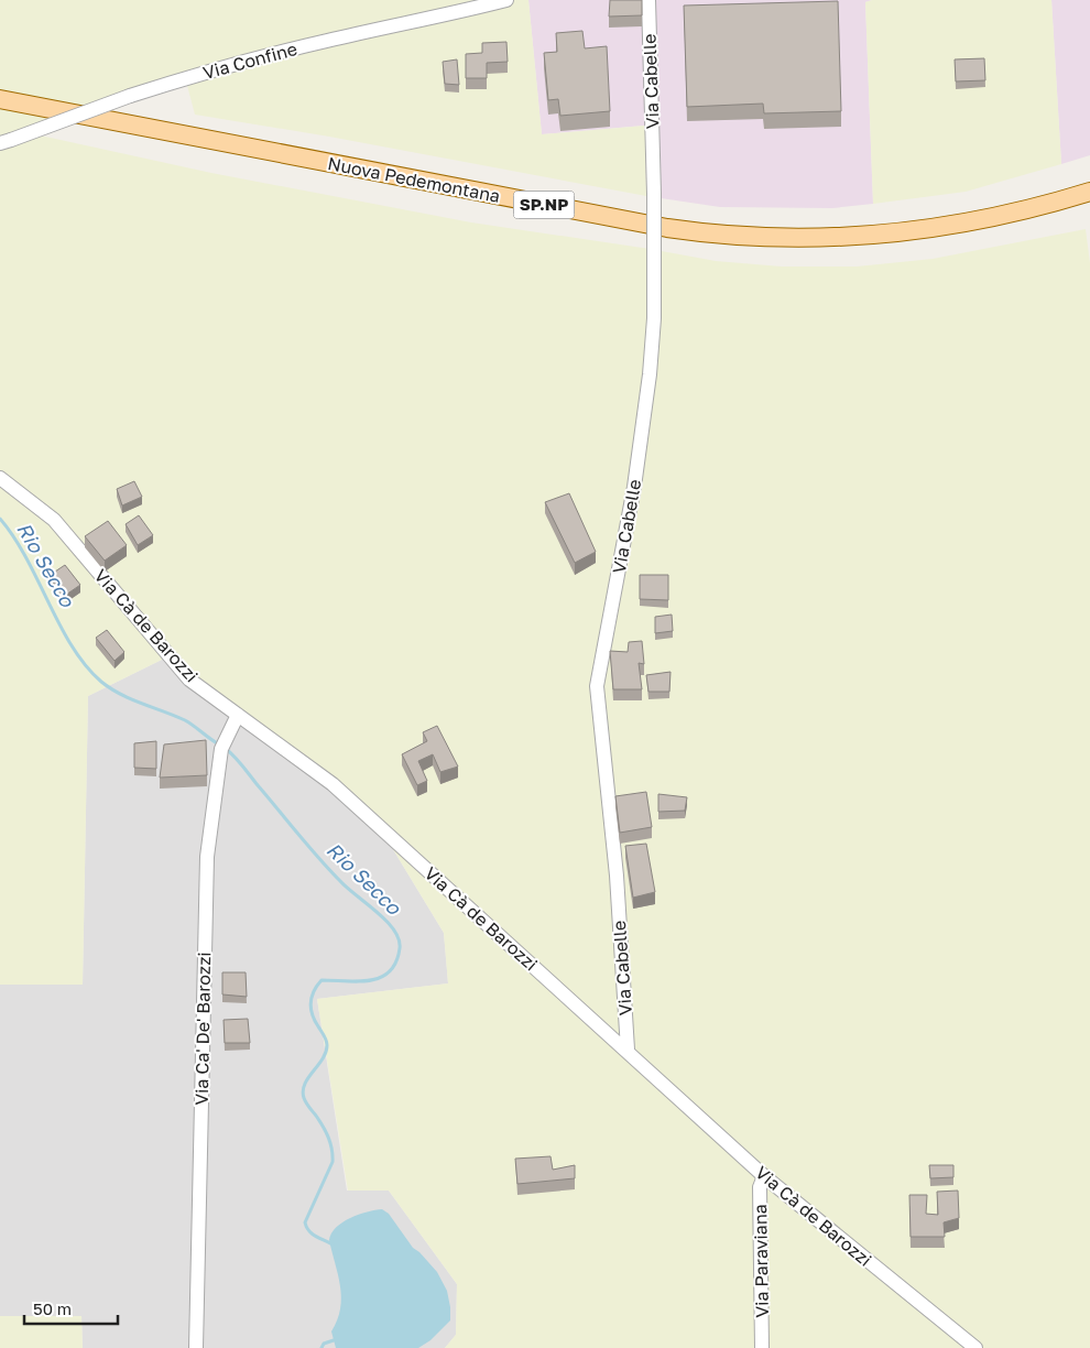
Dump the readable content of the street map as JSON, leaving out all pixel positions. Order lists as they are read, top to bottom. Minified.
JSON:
{"streets":{"main road":["Nuova Pedemontana","SP.NP"],"street":["Via Confine","Via Cabelle","Via Cà de Barozzi","Via Ca' De' Barozzi","Via Paraviana"]},"crossings":[["Via Cabelle","Via Cà de Barozzi"],["Via Cà de Barozzi","Via Ca' De' Barozzi"],["Via Cà de Barozzi","Via Paraviana"]],"water":["Rio Secco"],"scale_bar":"50 m"}
